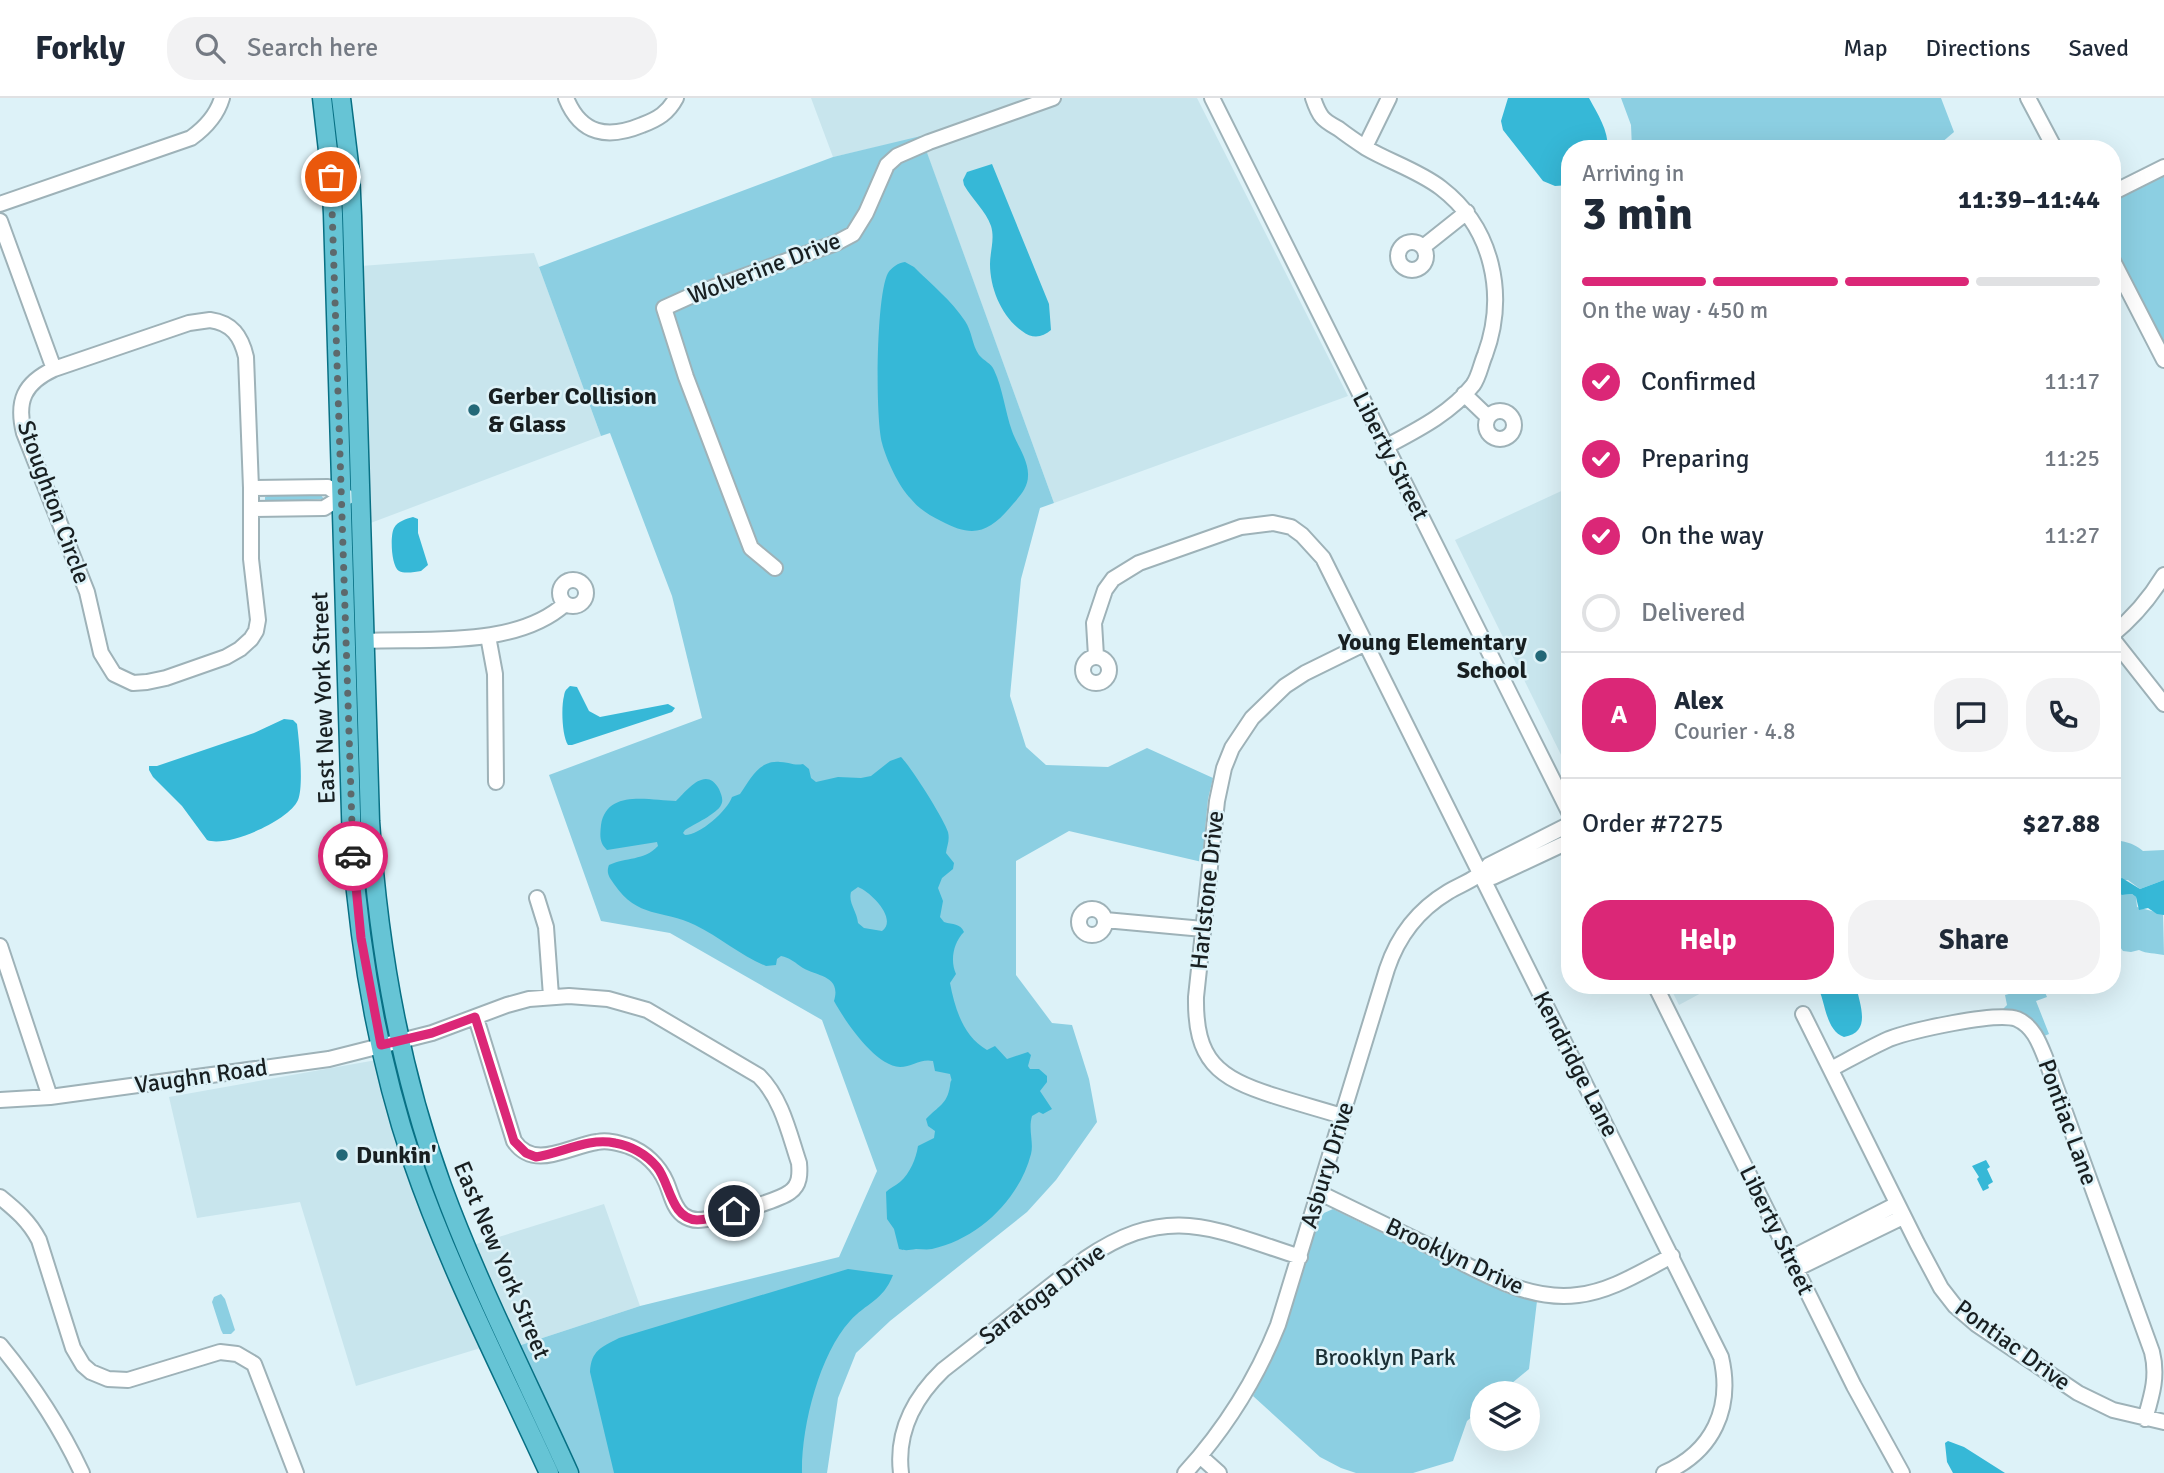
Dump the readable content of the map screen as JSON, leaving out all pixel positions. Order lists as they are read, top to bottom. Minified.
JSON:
{"streets":{"main road":["East New York Street"],"street":["Wolverine Drive","Liberty Street","Stoughton Circle","Harlstone Drive","Kendridge Lane","Vaughn Road","Pontiac Lane","Asbury Drive","Brooklyn Drive","Saratoga Drive","Pontiac Drive"]},"crossings":[["East New York Street","Vaughn Road"],["Harlstone Drive","Kendridge Lane"],["Harlstone Drive","Asbury Drive"],["Kendridge Lane","Asbury Drive"],["Kendridge Lane","Brooklyn Drive"],["Pontiac Lane","Pontiac Drive"],["Asbury Drive","Brooklyn Drive"],["Asbury Drive","Saratoga Drive"]],"parks":["Brooklyn Park"],"places":["Gerber Collision & Glass","Young Elementary School","Dunkin'"],"page":{"header":"Forkly","search":"Search here","nav":["Map","Directions","Saved"],"heading":["3 min","Arriving in","11:39–11:44"],"panel":["Alex","Courier · 4.8","Order #7275","$27.88"],"bar":"On the way · 450 m","list":[["Confirmed","11:17"],["Preparing","11:25"],["On the way","11:27"],"Delivered"],"round":"A","buttons":["Help","Share"]}}
